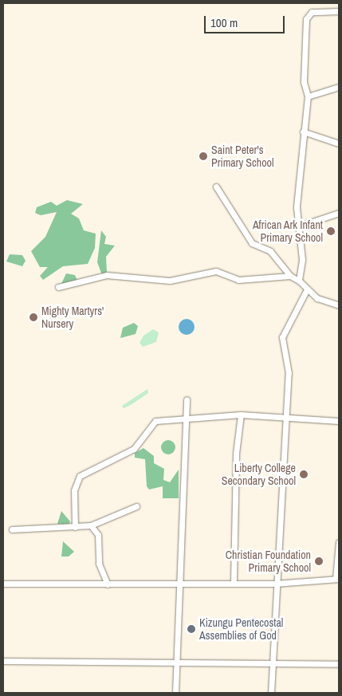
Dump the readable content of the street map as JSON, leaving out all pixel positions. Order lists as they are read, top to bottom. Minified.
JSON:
{"places":["Saint Peter's Primary School","African Ark Infant Primary School","Mighty Martyrs' Nursery","Liberty College Secondary School","Christian Foundation Primary School","Kizungu Pentecostal Assemblies of God"],"scale_bar":"100 m"}
